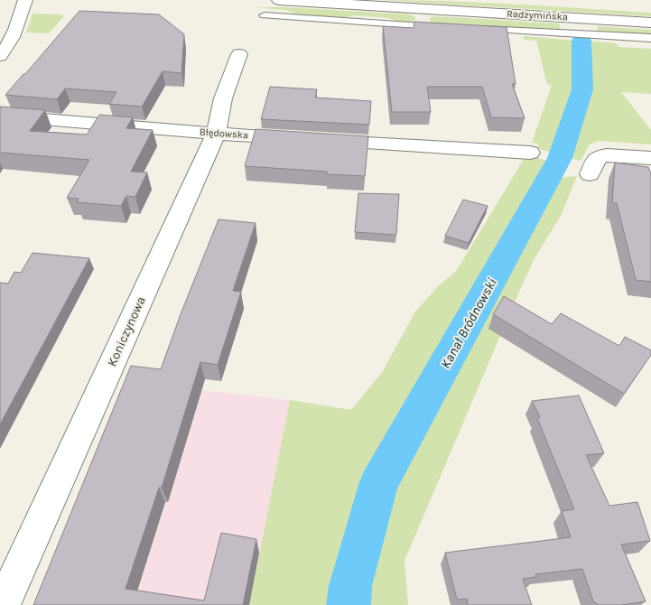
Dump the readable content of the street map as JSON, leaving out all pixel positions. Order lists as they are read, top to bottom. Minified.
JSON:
{"streets":{"street":["Radzymińska","Błędowska","Koniczynowa"]},"crossings":[["Błędowska","Koniczynowa"]],"water":["Kanał Bródnowski"]}
